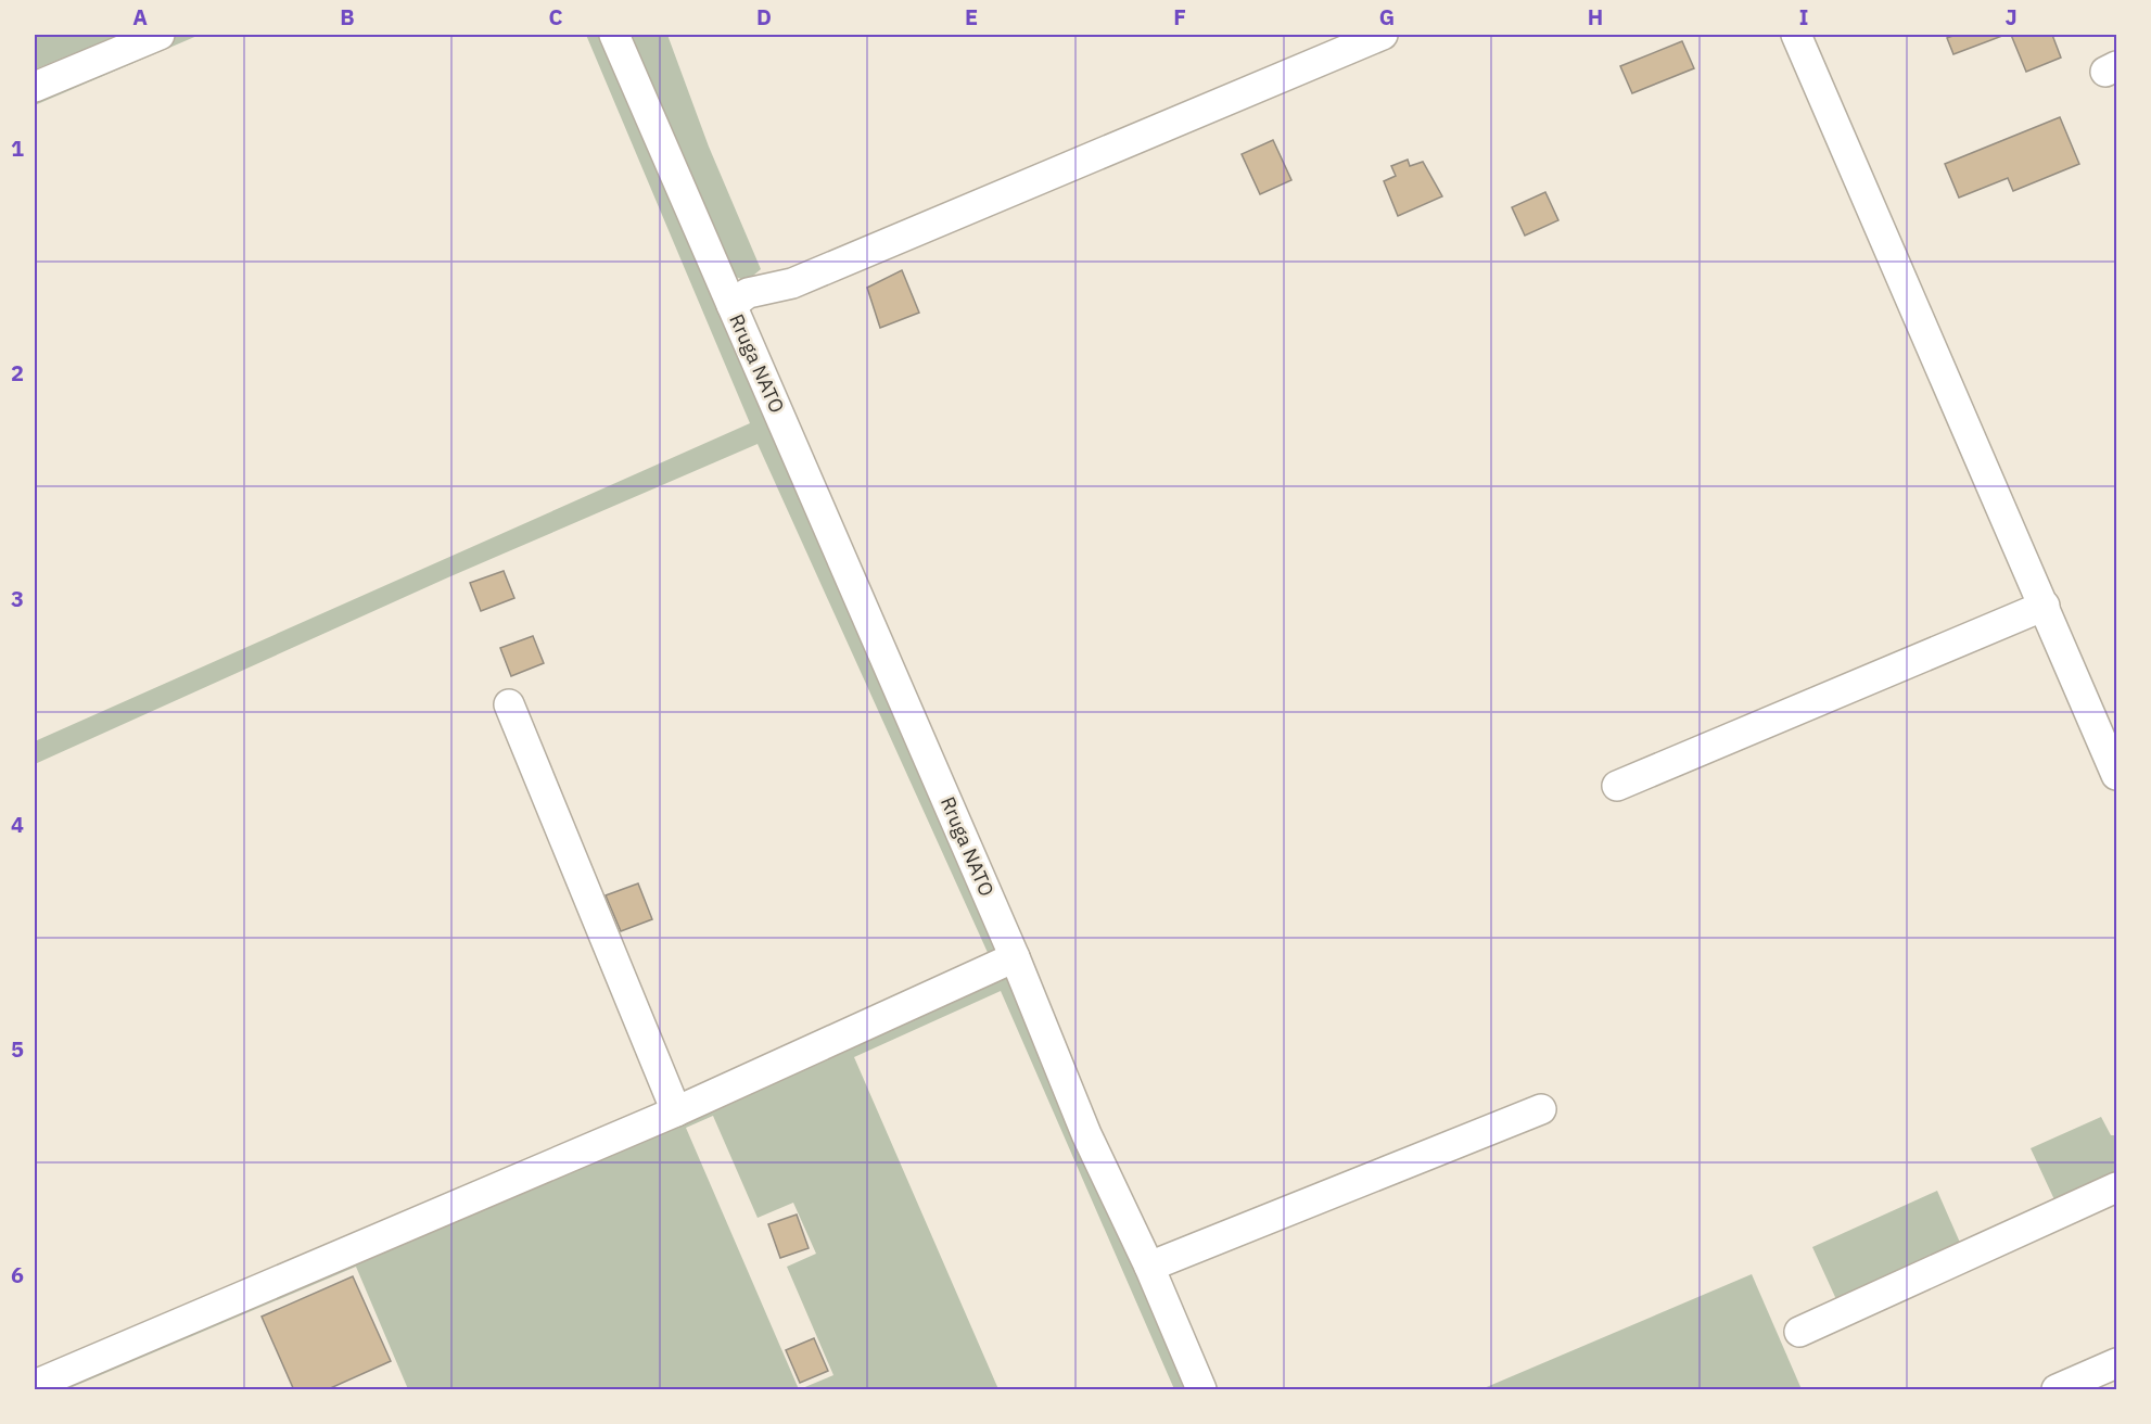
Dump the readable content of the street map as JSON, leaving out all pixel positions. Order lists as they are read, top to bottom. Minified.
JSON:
{"streets":{"street":["Rruga NATO"]},"grid":{"columns":["A","B","C","D","E","F","G","H","I","J"],"rows":["1","2","3","4","5","6"]}}
